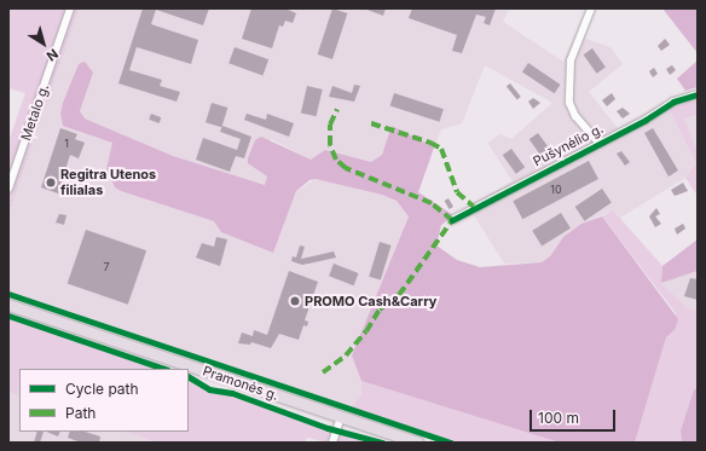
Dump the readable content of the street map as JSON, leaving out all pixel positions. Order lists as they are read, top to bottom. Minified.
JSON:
{"streets":{"highway":["Pramonės g."],"street":["Metalo g.","Pušynėlio g."]},"places":["Regitra Utenos filialas","PROMO Cash&Carry"],"house_numbers":["1","10","7"],"legend":["Cycle path","Path"],"scale_bar":"100 m","north":"bottom right"}
